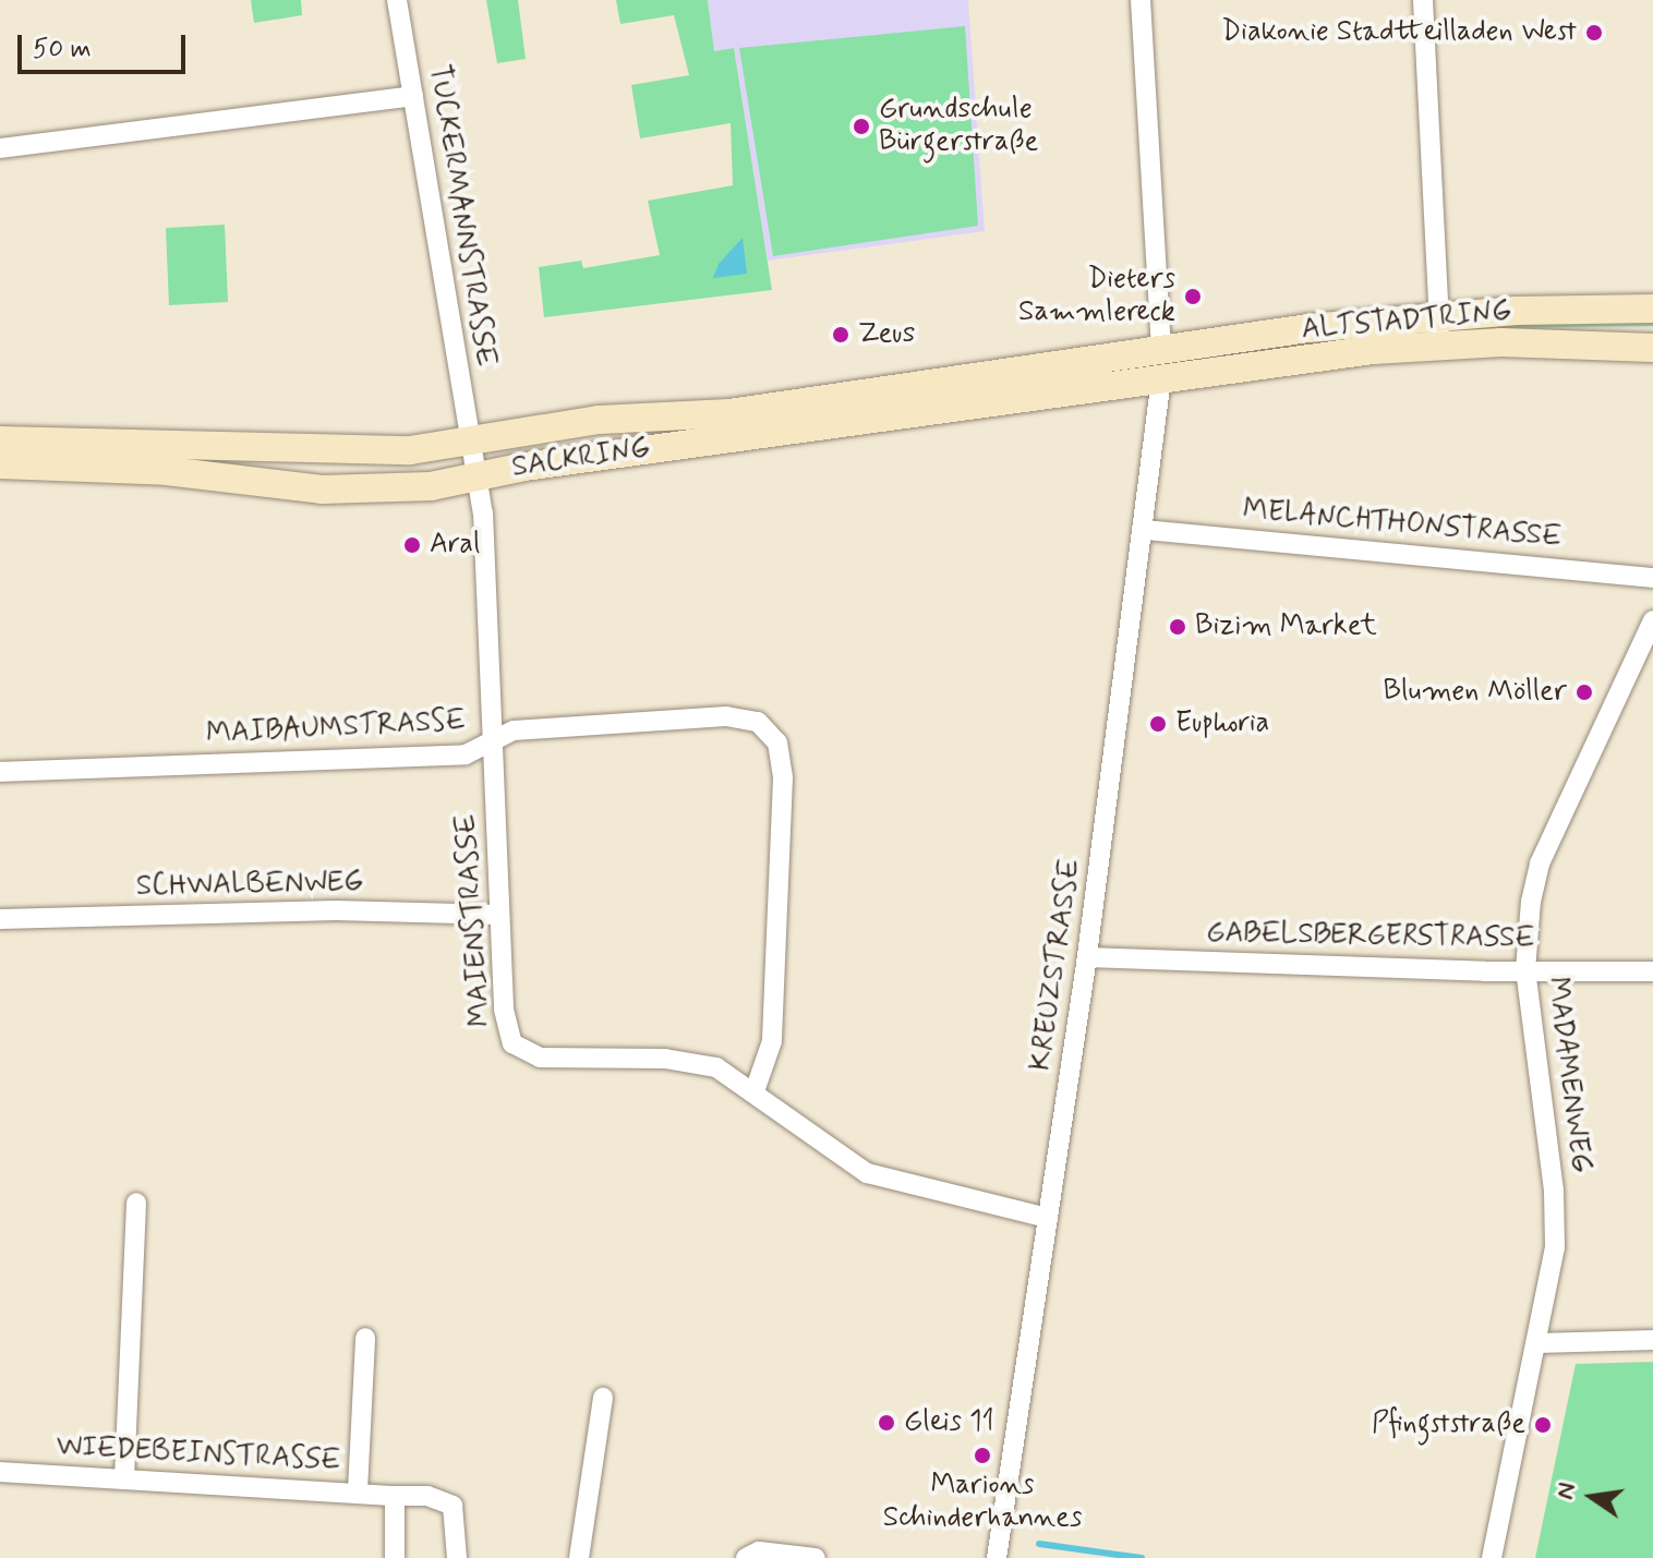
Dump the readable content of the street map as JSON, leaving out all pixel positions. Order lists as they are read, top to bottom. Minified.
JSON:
{"streets":{"main road":["ALTSTADTRING","SACKRING"],"street":["TUCKERMANNSTRASSE","MELANCHTHONSTRASSE","MAIBAUMSTRASSE","SCHWALBENWEG","MAIENSTRASSE","GABELSBERGERSTRASSE","KREUZSTRASSE","MADAMENWEG","WIEDEBEINSTRASSE"]},"crossings":[["TUCKERMANNSTRASSE","SACKRING"],["TUCKERMANNSTRASSE","MAIENSTRASSE"],["ALTSTADTRING","SACKRING"],["ALTSTADTRING","KREUZSTRASSE"],["SACKRING","MAIENSTRASSE"],["SACKRING","KREUZSTRASSE"],["MELANCHTHONSTRASSE","KREUZSTRASSE"],["MAIBAUMSTRASSE","MAIENSTRASSE"],["SCHWALBENWEG","MAIENSTRASSE"],["MAIENSTRASSE","KREUZSTRASSE"],["GABELSBERGERSTRASSE","KREUZSTRASSE"],["GABELSBERGERSTRASSE","MADAMENWEG"]],"places":["Diakonie Stadtteilladen West","Grundschule Bürgerstraße","Dieters Sammlereck","Zeus","Aral","Bizim Market","Blumen Möller","Euphoria","Gleis 11","Pfingststraße","Marions Schinderhannes"],"scale_bar":"50 m","north":"left"}
